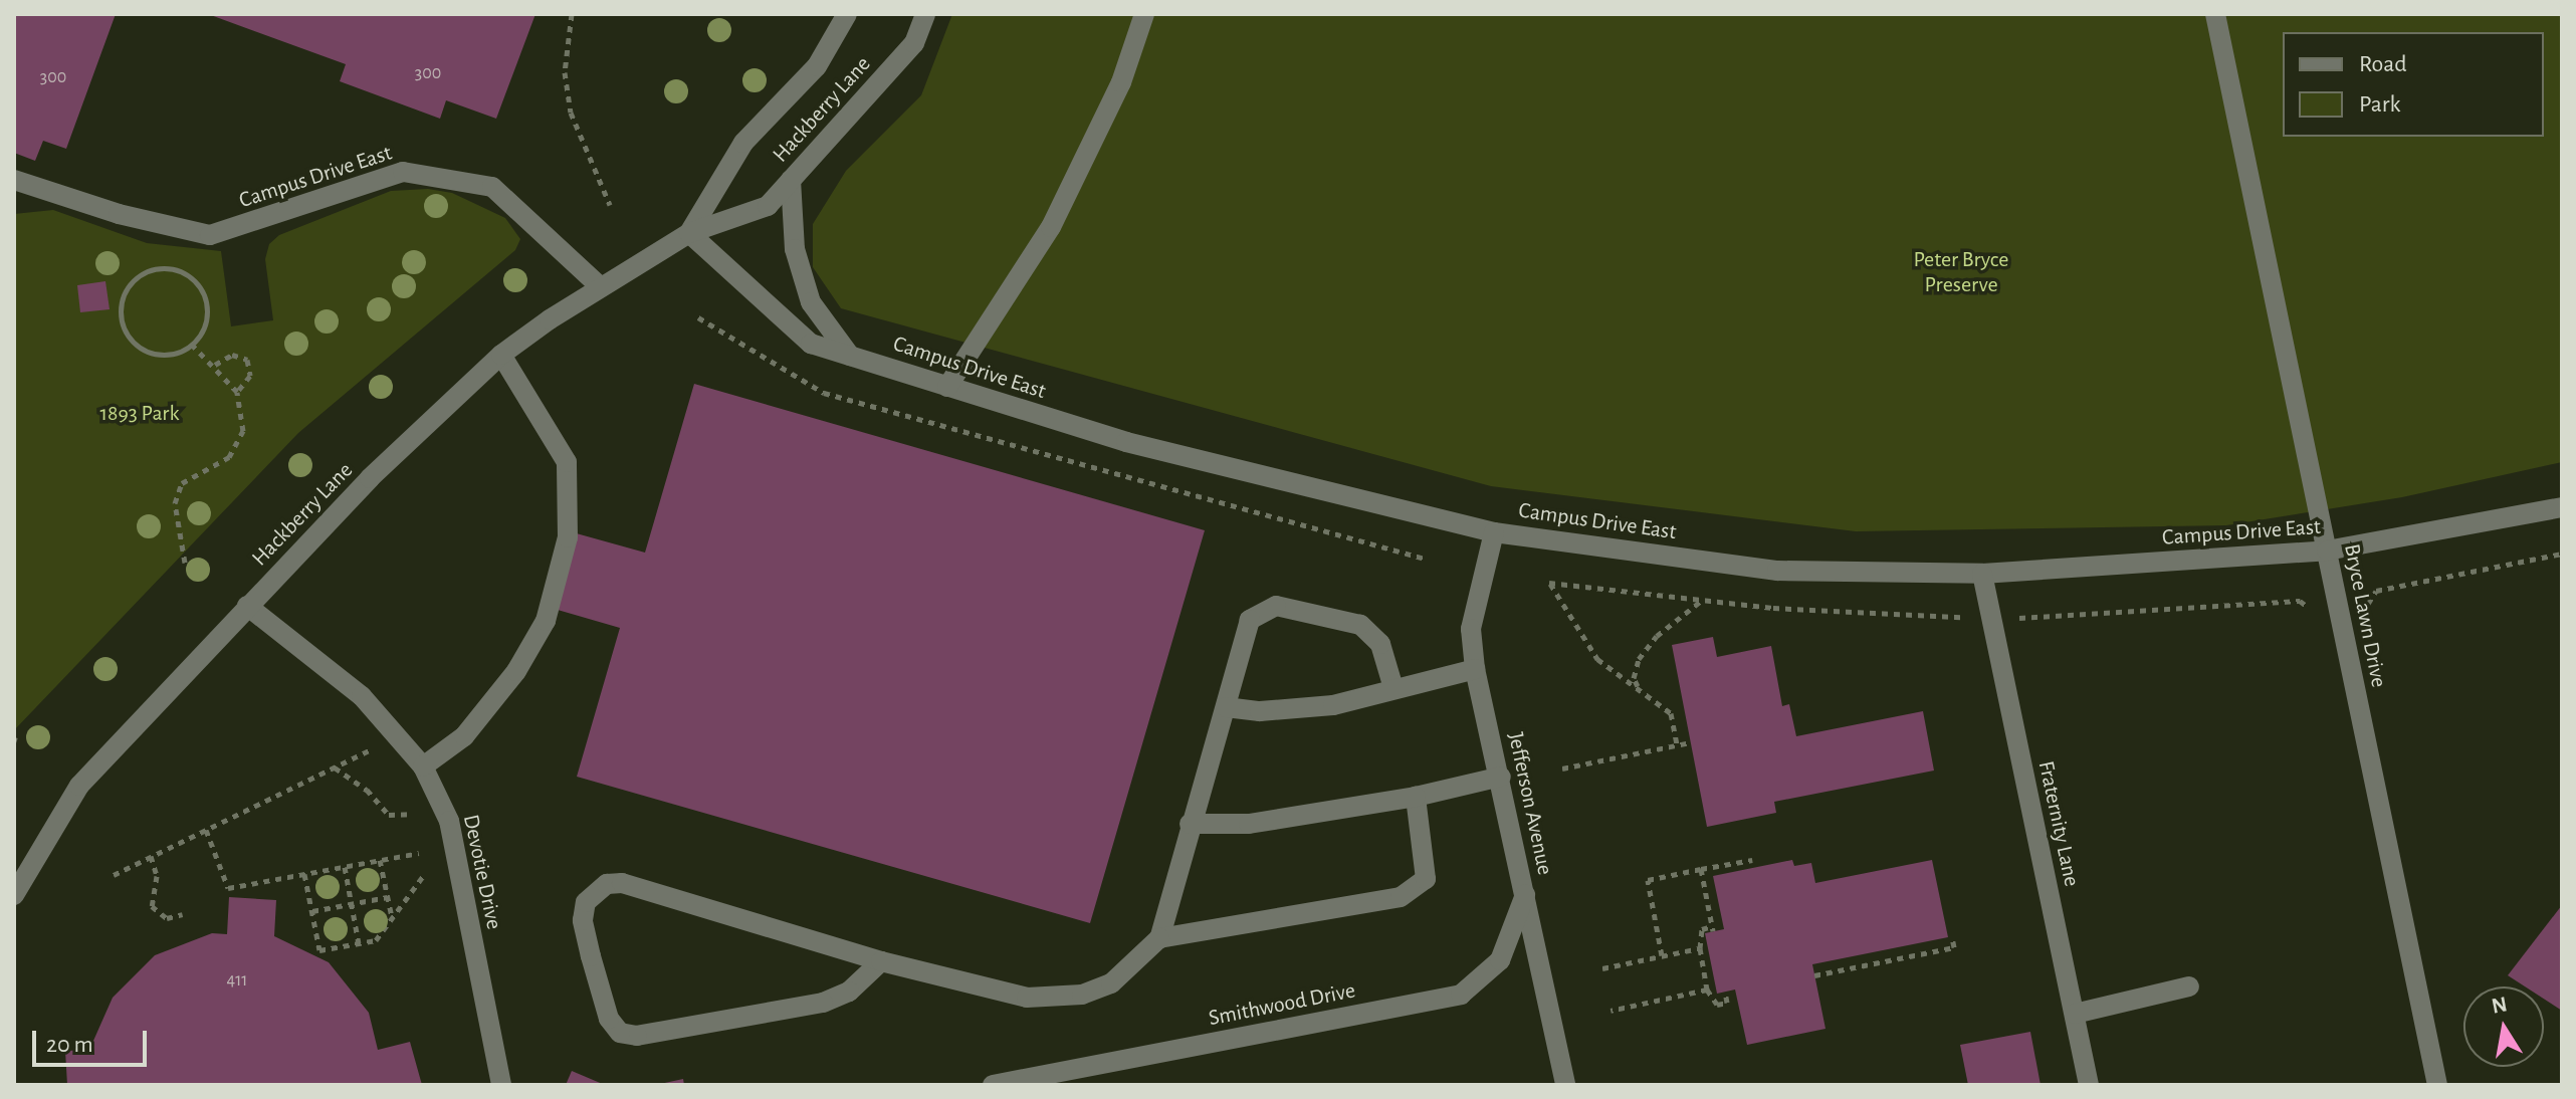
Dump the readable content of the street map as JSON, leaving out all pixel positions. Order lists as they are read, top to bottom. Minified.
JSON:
{"streets":{"street":["Hackberry Lane","Campus Drive East","Bryce Lawn Drive","Jefferson Avenue","Fraternity Lane","Devotie Drive","Smithwood Drive"]},"crossings":[["Hackberry Lane","Campus Drive East"],["Hackberry Lane","Devotie Drive"],["Campus Drive East","Bryce Lawn Drive"],["Campus Drive East","Jefferson Avenue"],["Campus Drive East","Fraternity Lane"],["Jefferson Avenue","Smithwood Drive"]],"parks":["Peter Bryce Preserve","1893 Park"],"house_numbers":["300","300","411"],"legend":["Road","Park"],"scale_bar":"20 m","north":"top"}
